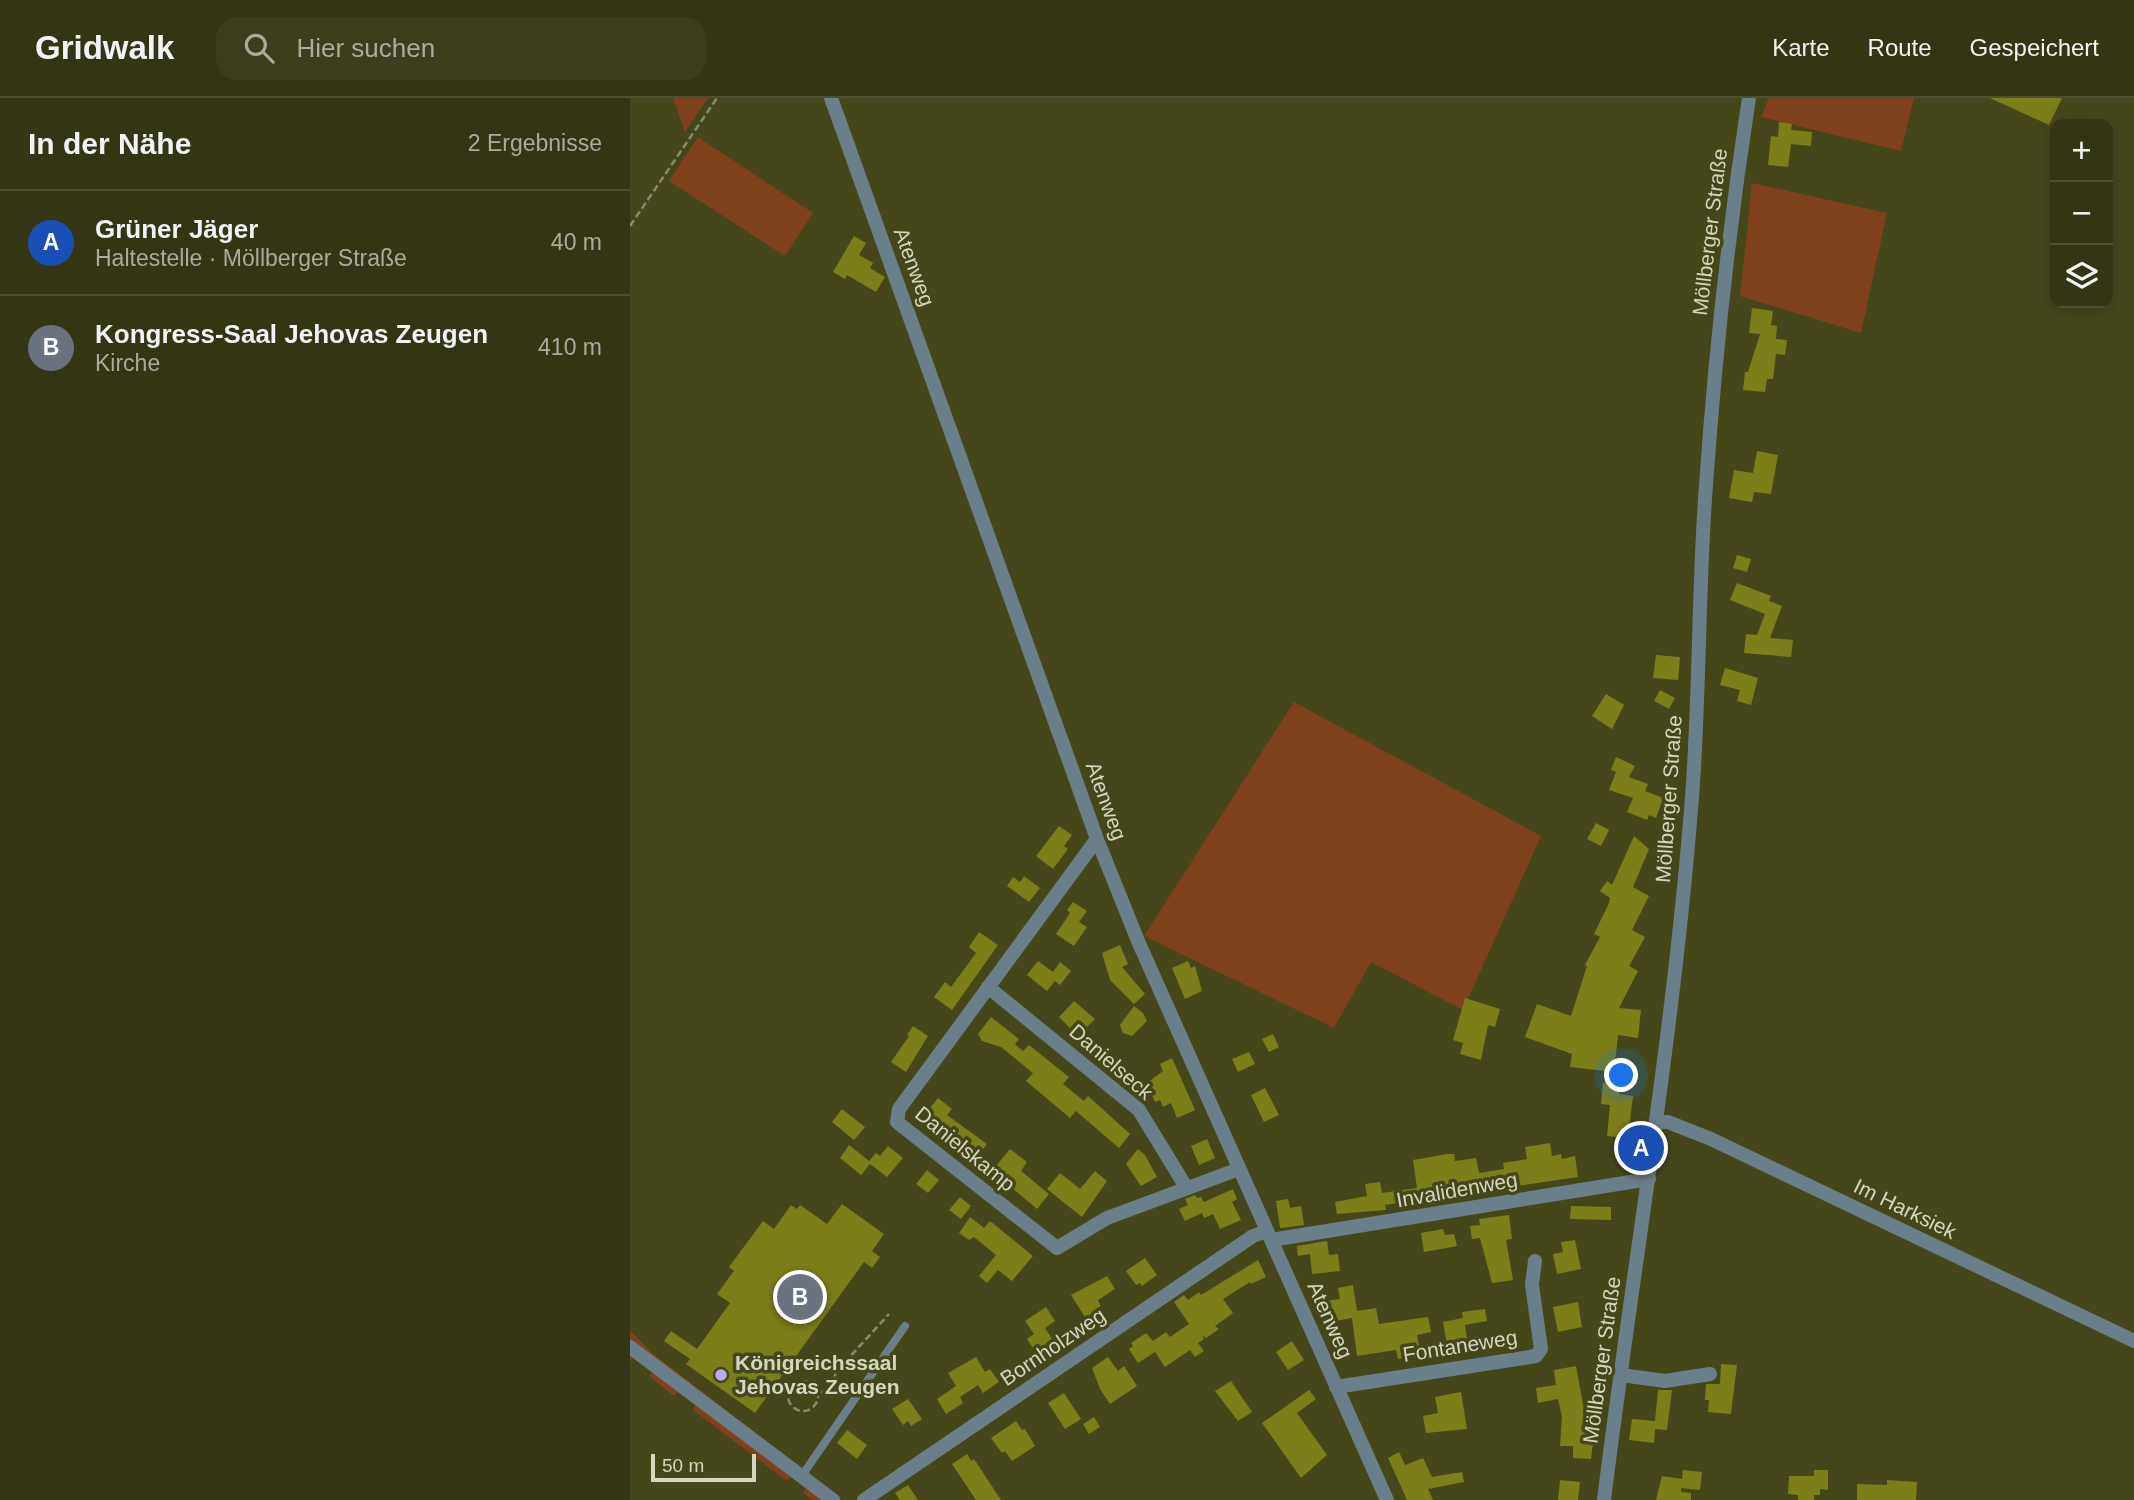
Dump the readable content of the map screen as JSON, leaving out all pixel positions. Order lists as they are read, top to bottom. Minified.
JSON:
{"streets":{"street":["Möllberger Straße","Atenweg","Danielseck","Danielskamp","Invalidenweg","Im Harksiek","Fontaneweg","Bornholzweg"]},"crossings":[["Möllberger Straße","Invalidenweg"],["Möllberger Straße","Im Harksiek"],["Atenweg","Danielskamp"],["Atenweg","Invalidenweg"],["Atenweg","Fontaneweg"],["Atenweg","Bornholzweg"],["Danielseck","Danielskamp"],["Invalidenweg","Bornholzweg"]],"places":["Königreichssaal Jehovas Zeugen"],"scale_bar":"50 m","page":{"header":"Gridwalk","search":"Hier suchen","nav":["Karte","Route","Gespeichert"],"heading":["In der Nähe","2 Ergebnisse"],"map_buttons":["+","−"],"list":[{"mark":"A","name":"Grüner Jäger","note":"Haltestelle · Möllberger Straße","value":"40 m"},{"mark":"B","name":"Kongress-Saal Jehovas Zeugen","note":"Kirche","value":"410 m"}],"pins":["A","B"],"scale":"50 m"}}
